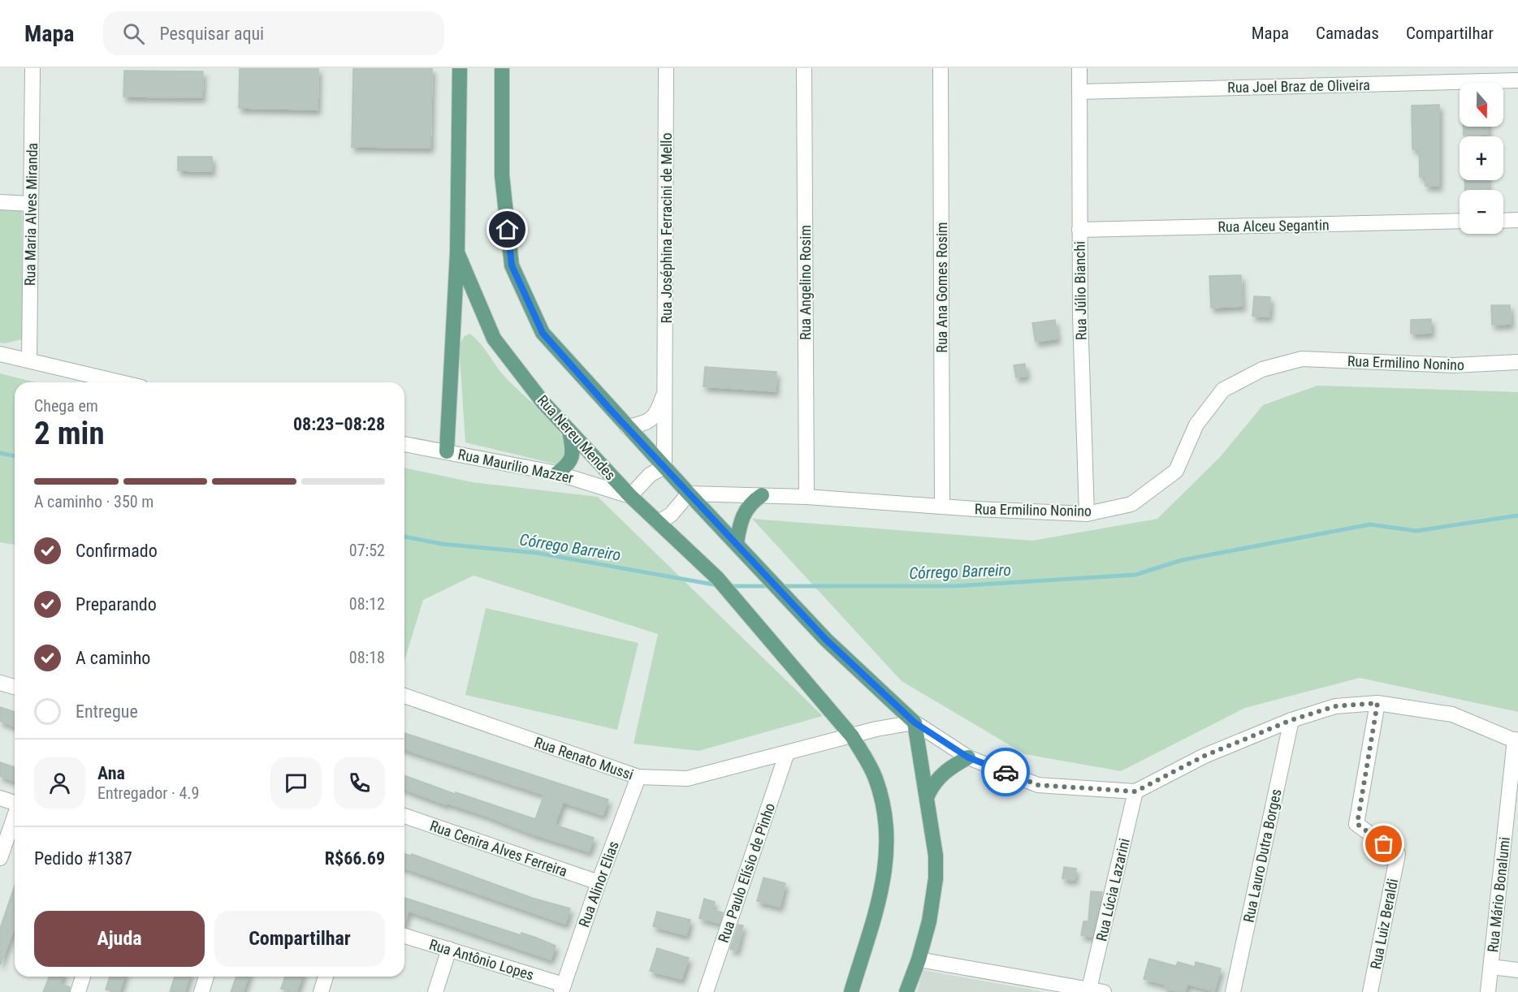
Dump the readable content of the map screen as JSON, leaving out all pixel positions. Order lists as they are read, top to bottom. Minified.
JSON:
{"streets":{"main road":["Rua Nereu Mendes"],"street":["Rua Joel Braz de Oliveira","Rua Maria Alves Miranda","Rua Alceu Segantin","Rua Joséphina Ferracini de Mello","Rua Angelino Rosim","Rua Ana Gomes Rosim","Rua Júlio Bianchi","Rua Ermilino Nonino","Rua Maurilio Mazzer","Rua Renato Mussi","Rua Cenira Alves Ferreira","Rua Lauro Dutra Borges","Rua Paulo Elísio de Pinho","Rua Alinor Elias","Rua Lúcia Lazarini","Rua Mário Bonalumi","Rua Luiz Beraldi","Rua Antônio Lopes"]},"crossings":[["Rua Joel Braz de Oliveira","Rua Júlio Bianchi"],["Rua Alceu Segantin","Rua Júlio Bianchi"],["Rua Angelino Rosim","Rua Ermilino Nonino"],["Rua Ana Gomes Rosim","Rua Ermilino Nonino"],["Rua Júlio Bianchi","Rua Ermilino Nonino"],["Rua Nereu Mendes","Rua Maurilio Mazzer"],["Rua Nereu Mendes","Rua Renato Mussi"],["Rua Renato Mussi","Rua Paulo Elísio de Pinho"],["Rua Renato Mussi","Rua Alinor Elias"],["Rua Cenira Alves Ferreira","Rua Alinor Elias"],["Rua Alinor Elias","Rua Antônio Lopes"]],"water":["Córrego Barreiro"],"north":"bottom","page":{"header":"Mapa","search":"Pesquisar aqui","nav":["Mapa","Camadas","Compartilhar"],"map_buttons":["+","−"],"heading":["2 min","Chega em","08:23–08:28"],"panel":["Ana","Entregador · 4.9","Pedido #1387","R$66.69"],"bar":"A caminho · 350 m","list":[["Confirmado","07:52"],["Preparando","08:12"],["A caminho","08:18"],"Entregue"],"buttons":["Ajuda","Compartilhar"]}}
